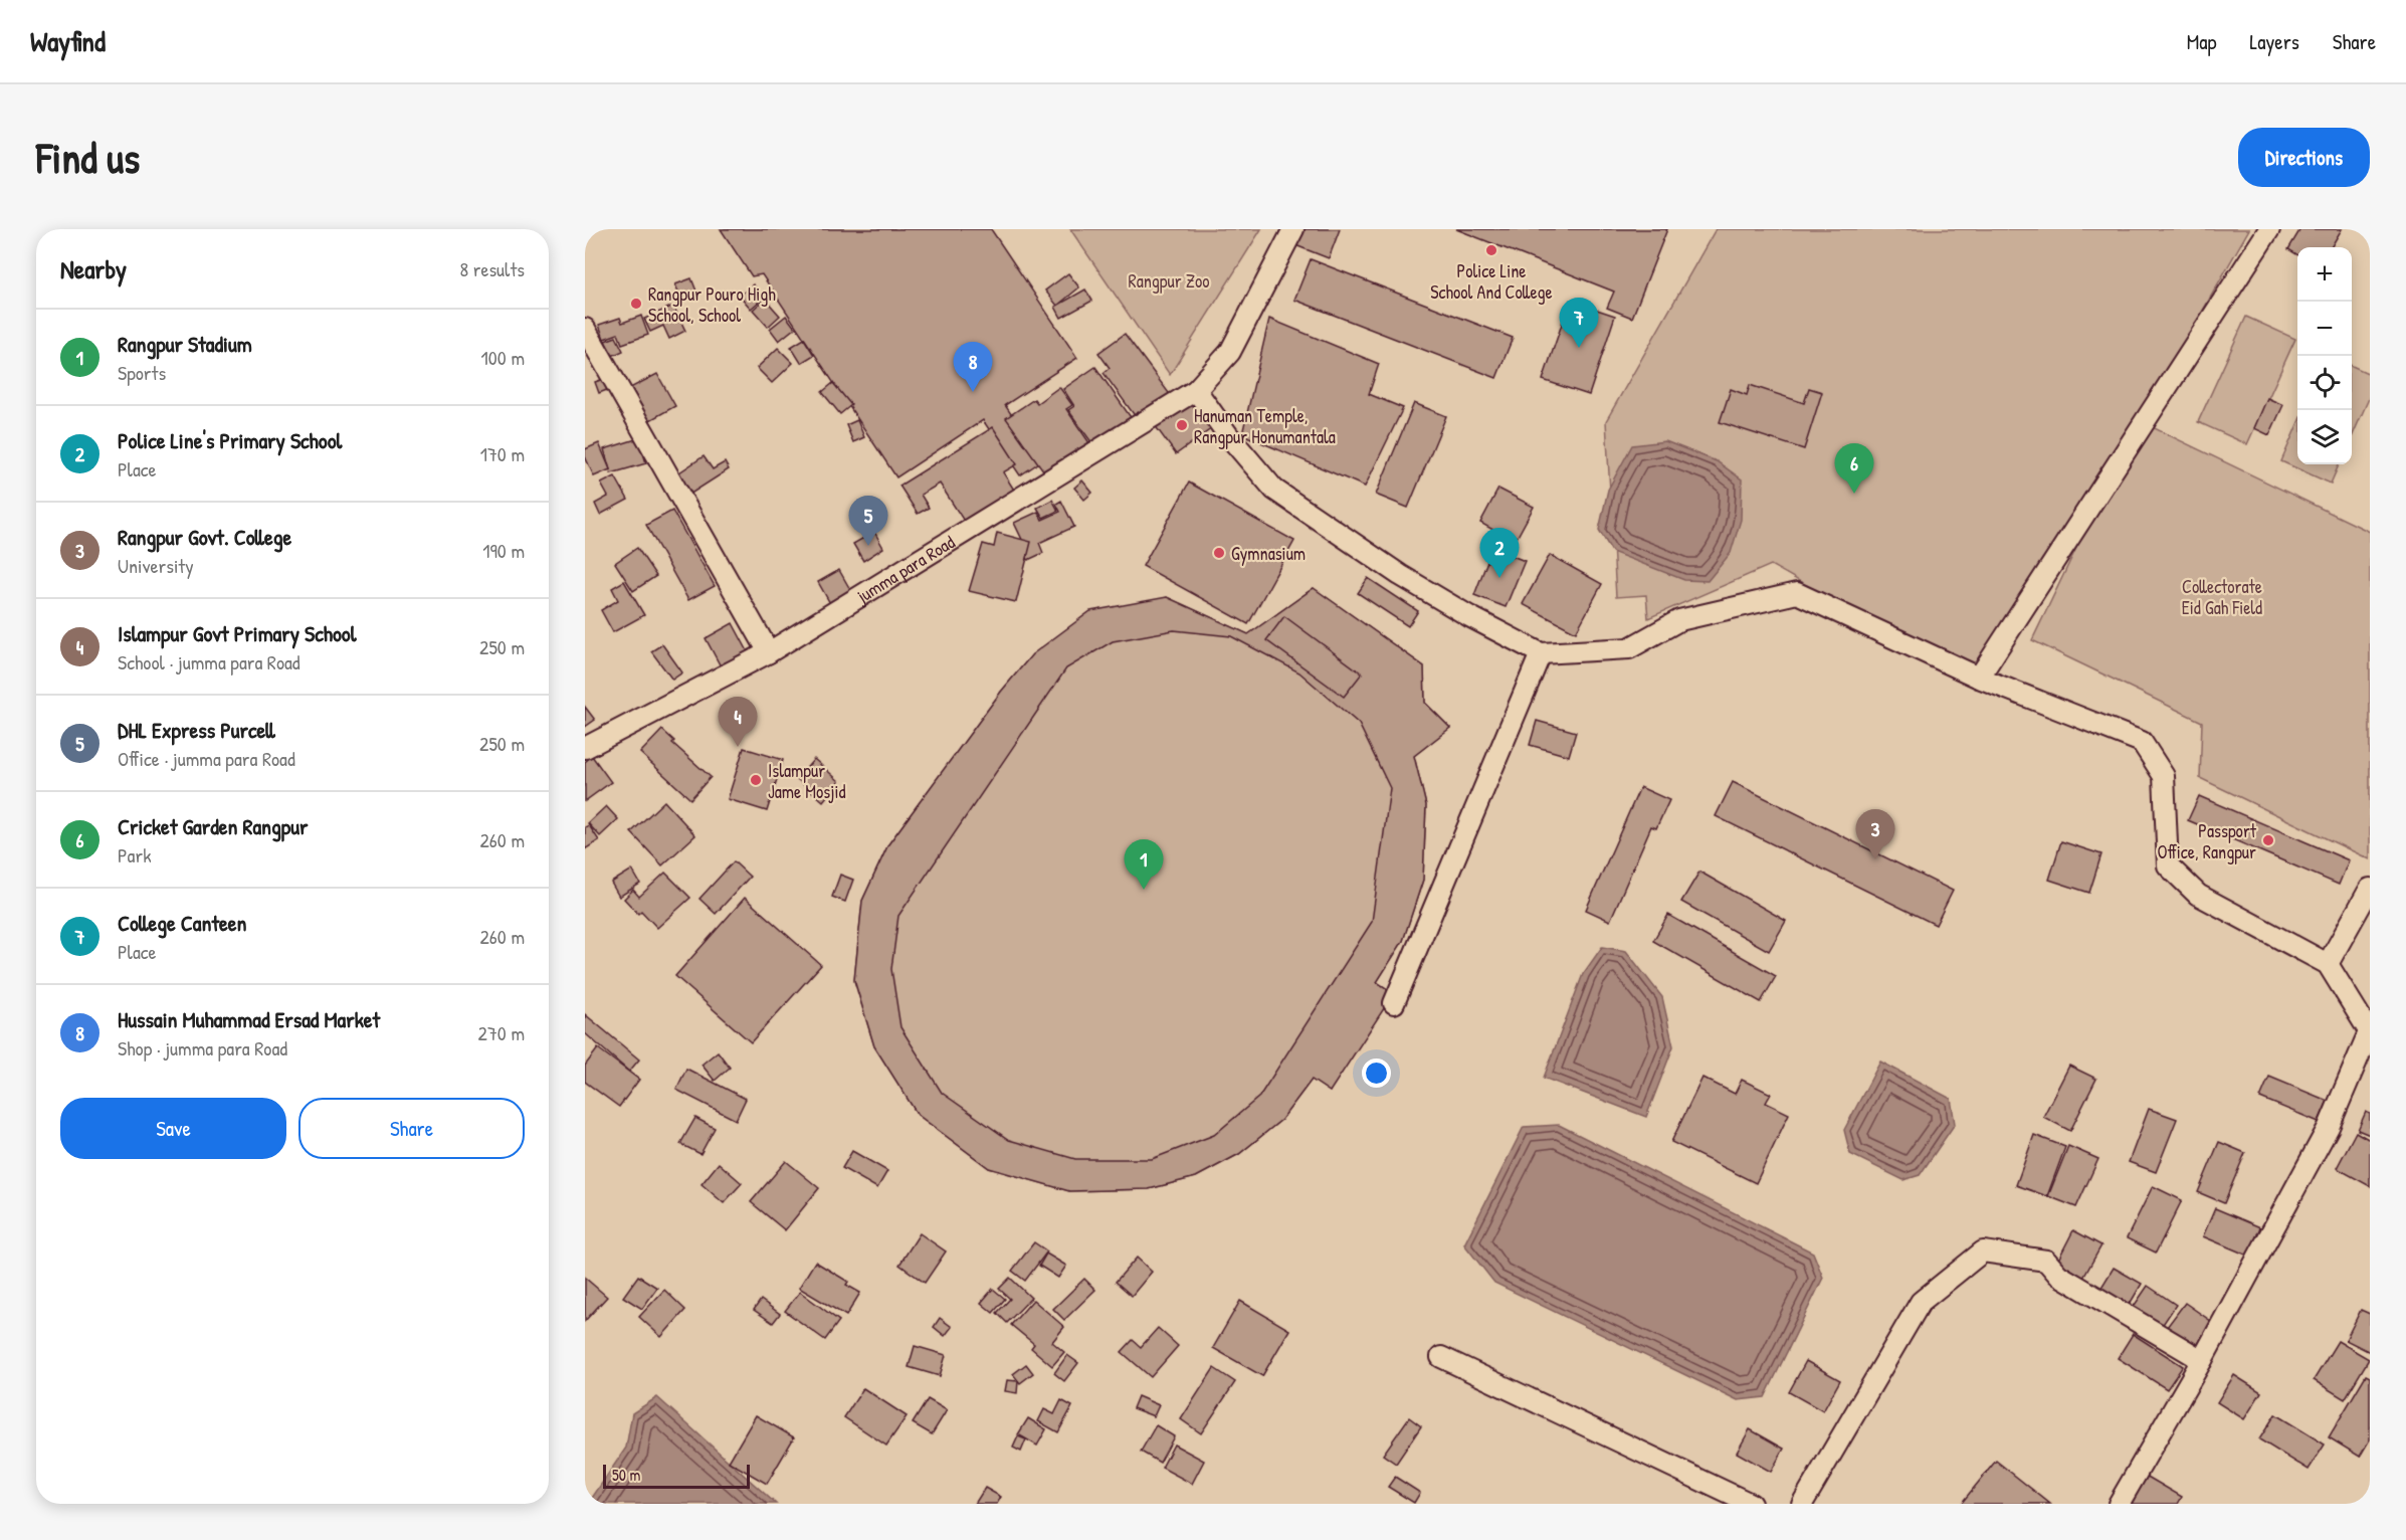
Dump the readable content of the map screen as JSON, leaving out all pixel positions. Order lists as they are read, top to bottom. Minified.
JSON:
{"streets":{"street":["jumma para Road"]},"parks":["Rangpur Zoo","Collectorate Eid Gah Field"],"places":["Police Line School And College","Rangpur Pouro High School, School","Hanuman Temple, Rangpur Honumantala","Gymnasium","Islampur Jame Mosjid","Passport Office, Rangpur"],"scale_bar":"50 m","page":{"header":"Wayfind","nav":["Map","Layers","Share"],"buttons":["Directions",["Save","Share"]],"title":"Find us","heading":["Nearby","8 results"],"map_buttons":["+","−"],"pins":["7","8","6","5","2","4","3","1"],"list":[{"mark":"1","name":"Rangpur Stadium","note":"Sports","value":"100 m"},{"mark":"2","name":"Police Line's Primary School","note":"Place","value":"170 m"},{"mark":"3","name":"Rangpur Govt. College","note":"University","value":"190 m"},{"mark":"4","name":"Islampur Govt Primary School","note":"School · jumma para Road","value":"250 m"},{"mark":"5","name":"DHL Express Purcell","note":"Office · jumma para Road","value":"250 m"},{"mark":"6","name":"Cricket Garden Rangpur","note":"Park","value":"260 m"},{"mark":"7","name":"College Canteen","note":"Place","value":"260 m"},{"mark":"8","name":"Hussain Muhammad Ersad Market","note":"Shop · jumma para Road","value":"270 m"}],"scale":"50 m"}}
